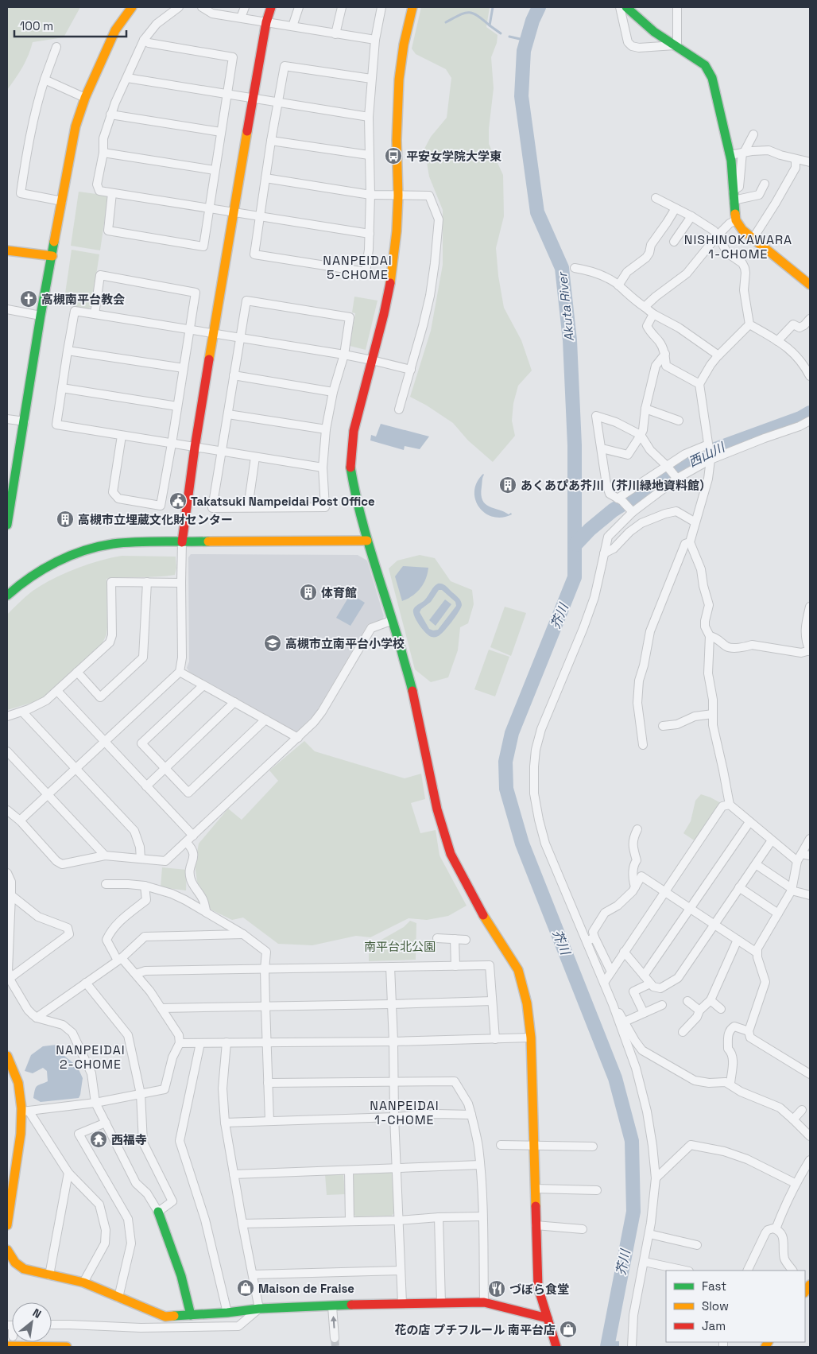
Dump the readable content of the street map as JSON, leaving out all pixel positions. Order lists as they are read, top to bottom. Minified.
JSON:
{"districts":["NISHINOKAWARA 1-CHOME","NANPEIDAI 5-CHOME","NANPEIDAI 2-CHOME","NANPEIDAI 1-CHOME"],"water":["Akuta River","西山川","芥川"],"parks":["南平台北公園"],"places":{"bus stop":["平安女学院大学東"],"church":["高槻南平台教会"],"building":["あくあぴあ芥川（芥川緑地資料館）","高槻市立埋蔵文化財センター","体育館"],"public building":["Takatsuki Nampeidai Post Office"],"school or university":["高槻市立南平台小学校"],"temple":["西福寺"],"shop":["Maison de Fraise","花の店 プチフルール 南平台店"],"restaurant":["づぼら食堂"]},"legend":["Fast","Slow","Jam"],"scale_bar":"100 m","north":"top right"}
